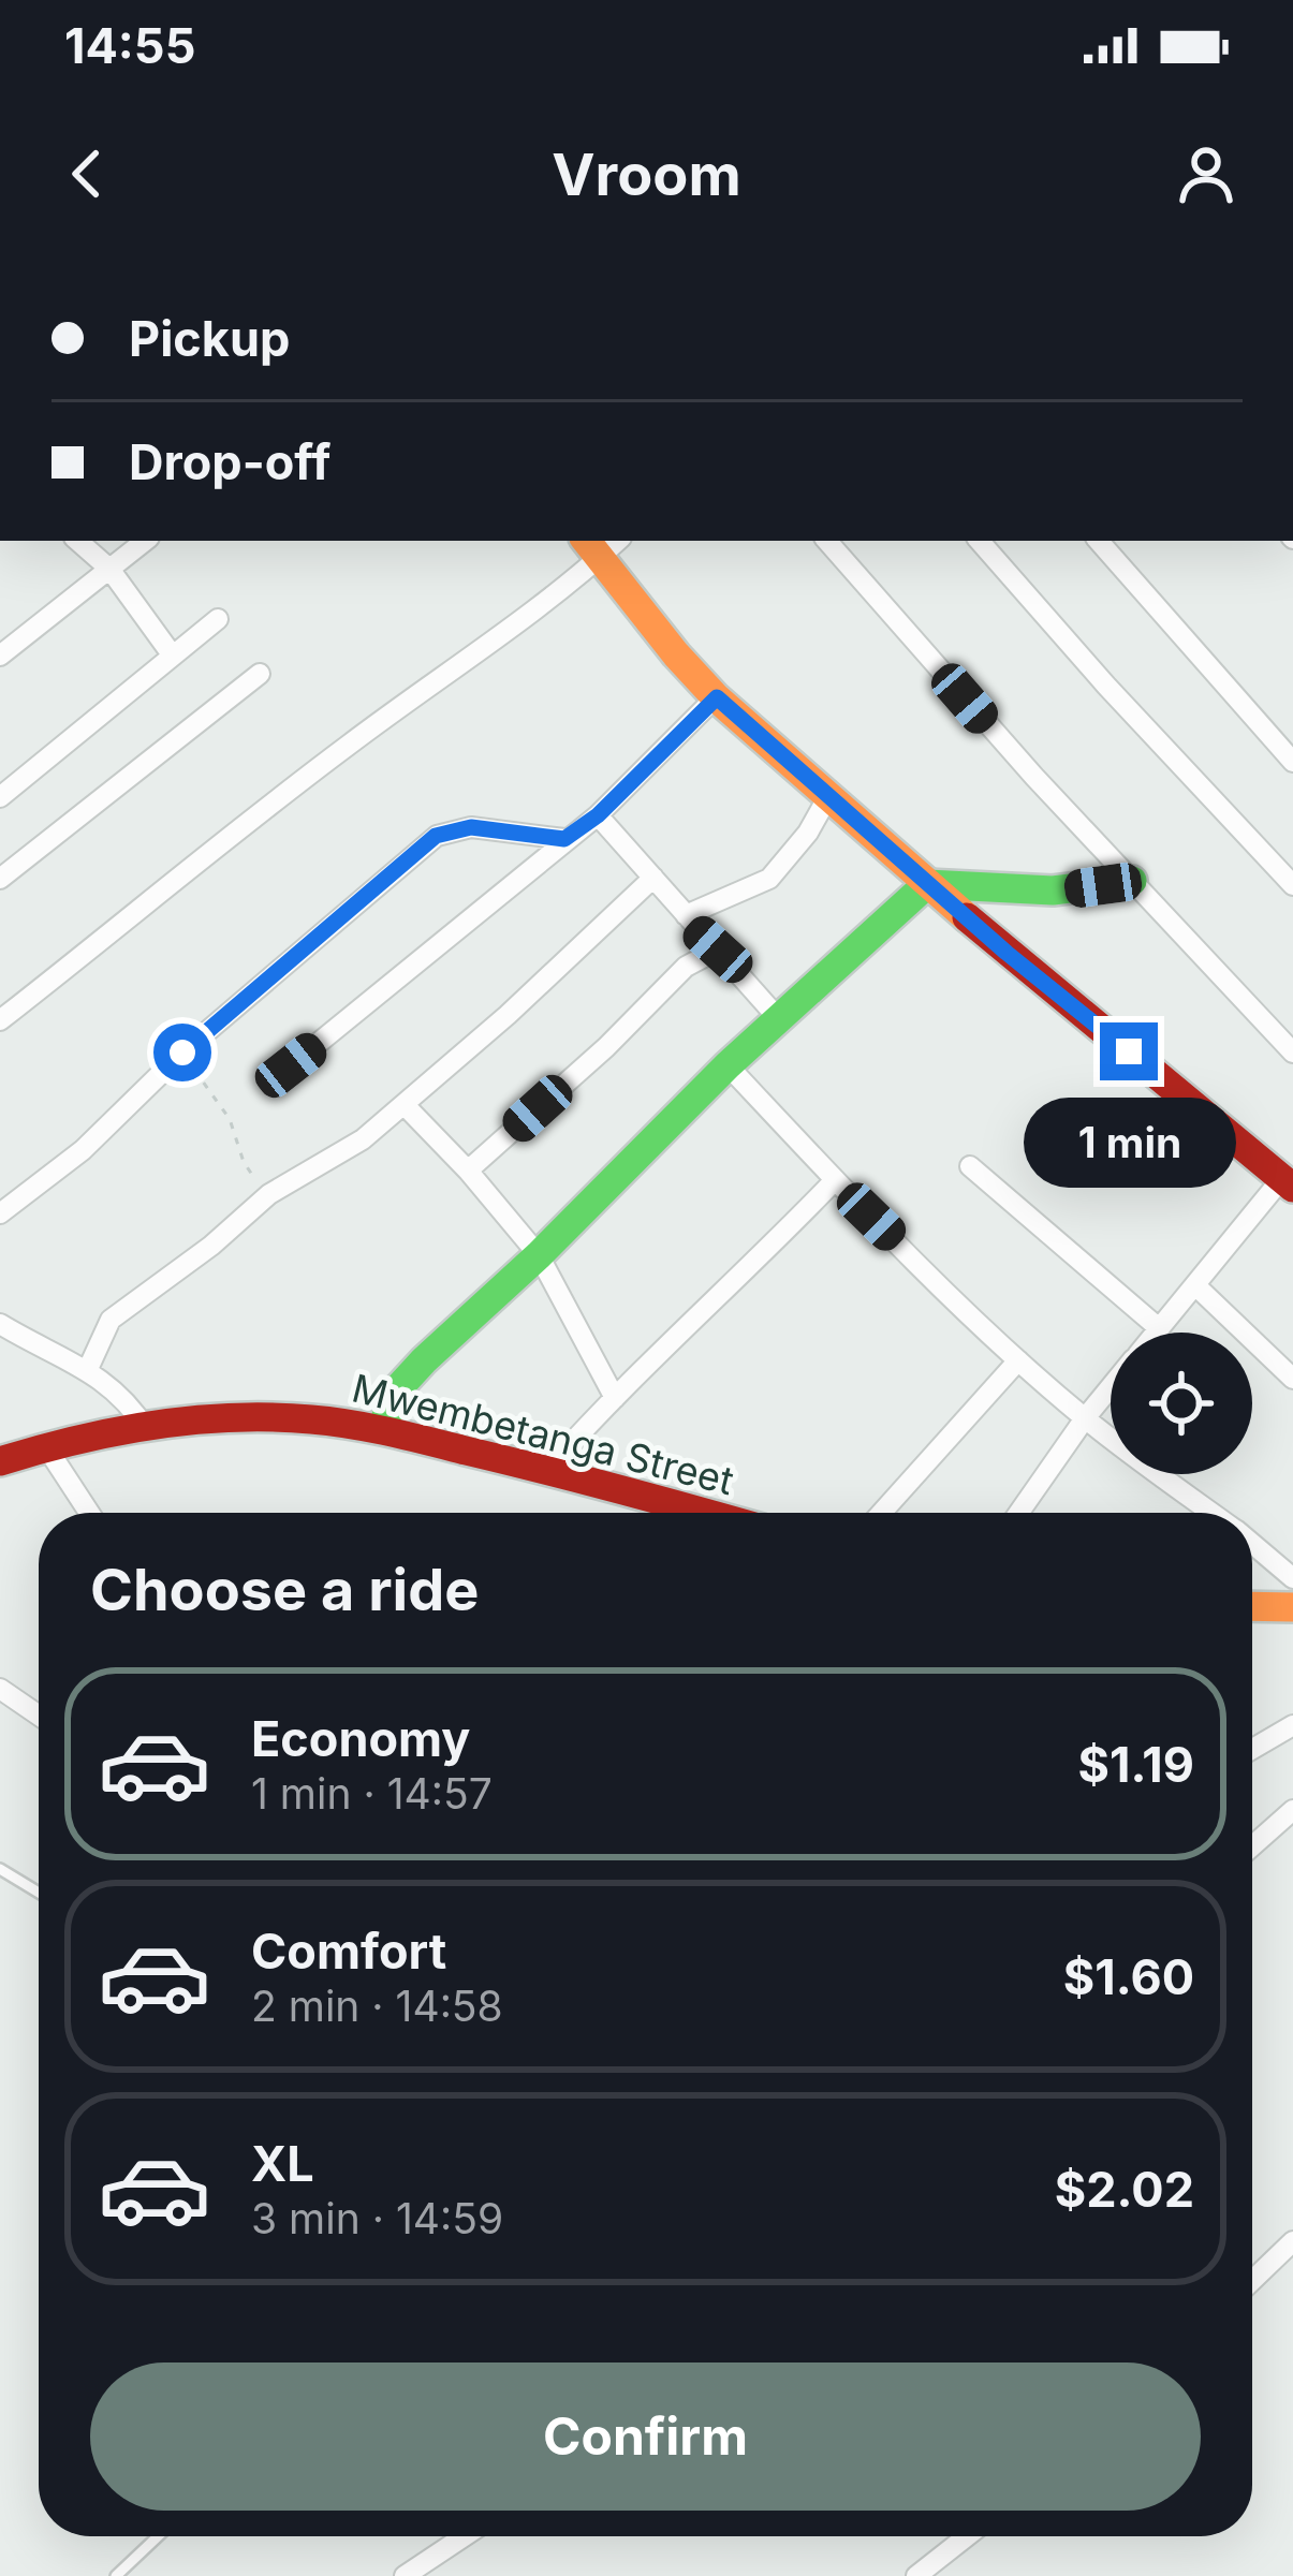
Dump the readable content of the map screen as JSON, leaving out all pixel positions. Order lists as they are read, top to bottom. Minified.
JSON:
{"streets":{"street":["Mwembetanga Street"]},"page":{"status":"14:55","header":"Vroom","banner":["Pickup","Drop-off"],"bubble":"1 min","heading":"Choose a ride","list":[{"name":"Economy","note":"1 min · 14:57","value":"$1.19"},{"name":"Comfort","note":"2 min · 14:58","value":"$1.60"},{"name":"XL","note":"3 min · 14:59","value":"$2.02"}],"buttons":"Confirm"}}
